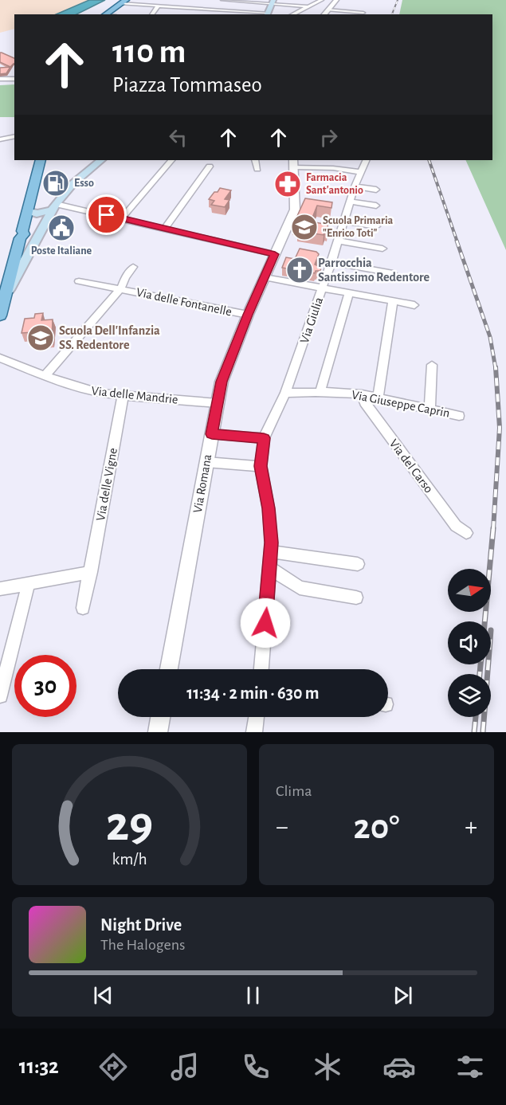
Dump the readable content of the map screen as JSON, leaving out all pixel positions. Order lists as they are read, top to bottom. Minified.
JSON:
{"streets":{"street":["Via delle Fontanelle","Via Giulia","Via delle Mandrie","Via Giuseppe Caprin","Via del Carso","Via Romana","Via delle Vigne"]},"crossings":[["Via delle Fontanelle","Via delle Mandrie"],["Via delle Fontanelle","Via Romana"],["Via Giulia","Via Giuseppe Caprin"],["Via delle Mandrie","Via Romana"],["Via delle Mandrie","Via delle Vigne"],["Via Giuseppe Caprin","Via del Carso"]],"places":{"fuel station":["Esso"],"pharmacy":["Farmacia Sant'antonio"],"school or university":["Scuola Primaria \"Enrico Toti\"","Scuola Dell'Infanzia SS. Redentore"],"public building":["Poste Italiane"],"church":["Parrocchia Santissimo Redentore"]},"north":"right","page":{"turn":["110 m","Piazza Tommaseo"],"limit":"30","trip":"11:34 · 2 min · 630 m","tile":"Clima","heat":["−","20°","+"],"song":["Night Drive","The Halogens"],"tabs":"11:32","gauge":["29","km/h"]}}
